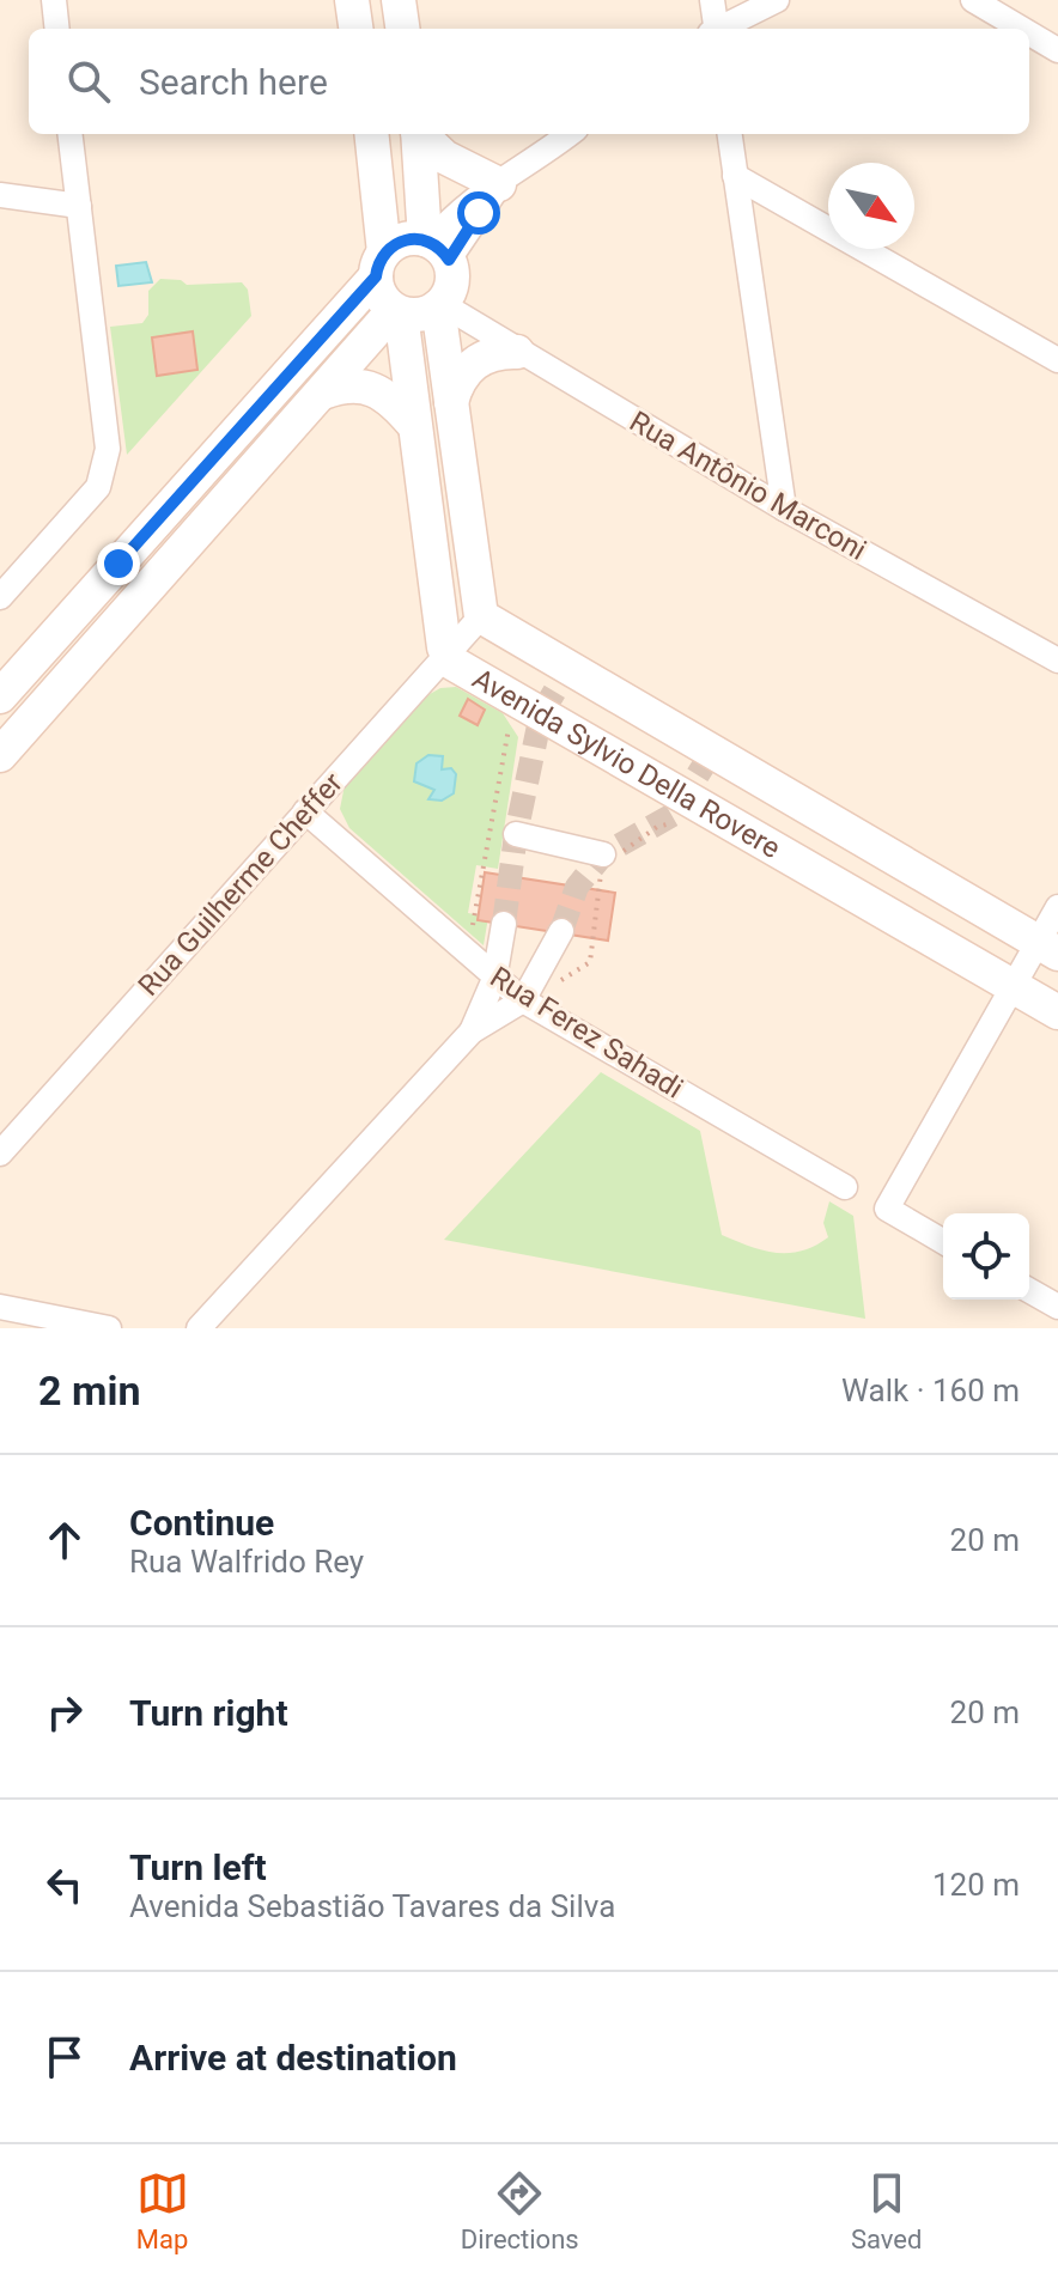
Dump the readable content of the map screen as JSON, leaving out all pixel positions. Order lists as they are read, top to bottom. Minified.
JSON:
{"streets":{"main road":["Avenida Sylvio Della Rovere"],"street":["Rua Antônio Marconi","Rua Guilherme Cheffer","Rua Ferez Sahadi"]},"crossings":[["Rua Antônio Marconi","Avenida Sylvio Della Rovere"],["Avenida Sylvio Della Rovere","Rua Guilherme Cheffer"],["Rua Guilherme Cheffer","Rua Ferez Sahadi"]],"north":"bottom right","page":{"search":"Search here","heading":["2 min","Walk · 160 m"],"list":[["Continue","Rua Walfrido Rey","20 m"],["Turn right","20 m"],["Turn left","Avenida Sebastião Tavares da Silva","120 m"],"Arrive at destination"],"nav":["Map","Directions","Saved"]}}
